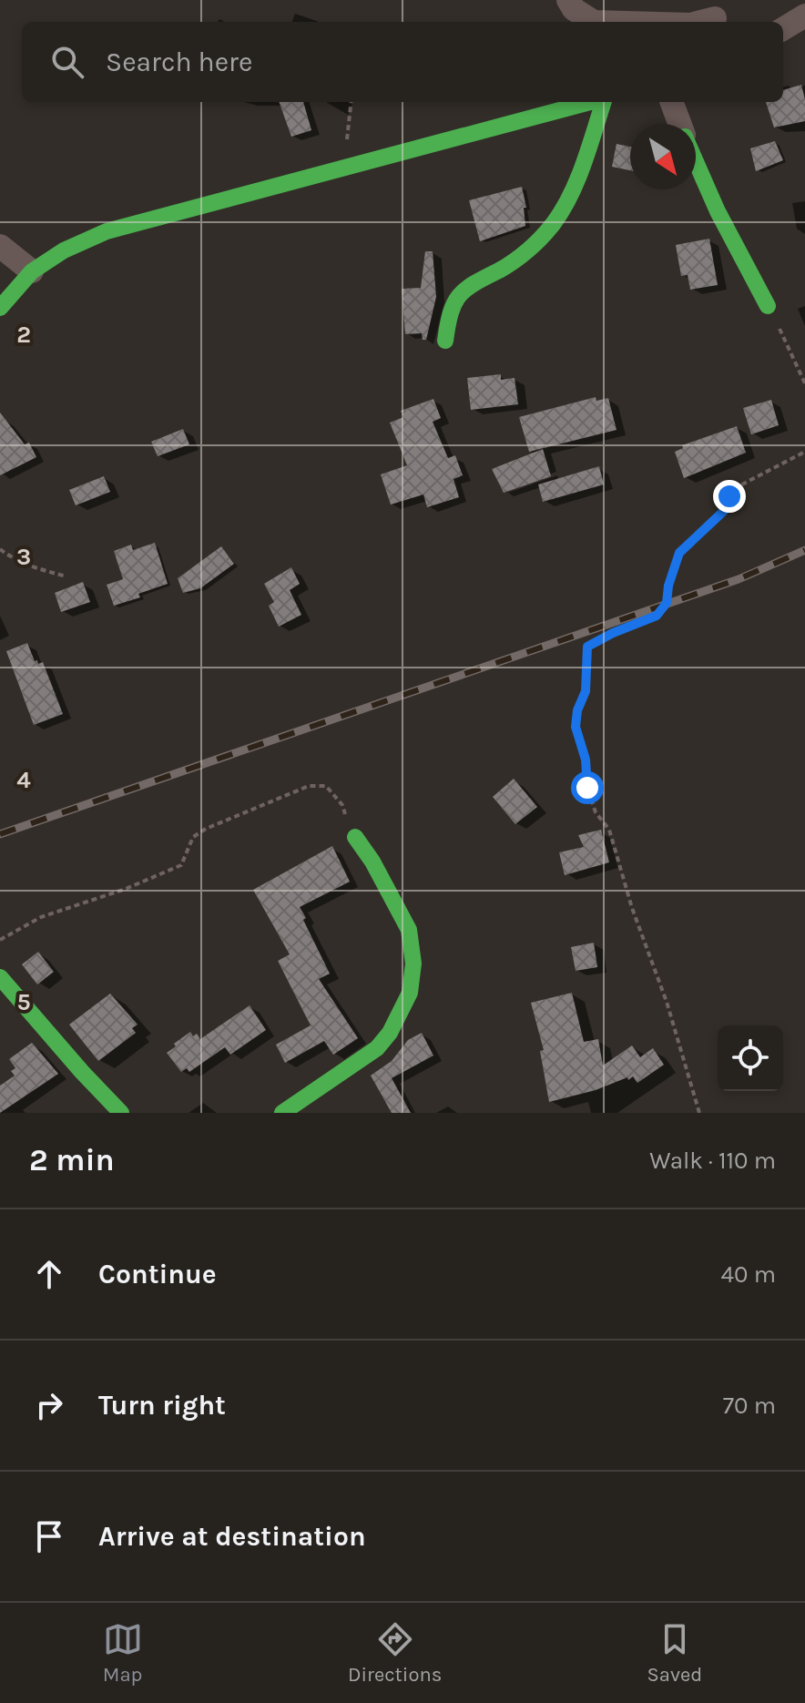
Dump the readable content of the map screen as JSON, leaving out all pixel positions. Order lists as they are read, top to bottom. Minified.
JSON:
{"north":"bottom right","page":{"search":"Search here","heading":["2 min","Walk · 110 m"],"list":[["Continue","40 m"],["Turn right","70 m"],"Arrive at destination"],"nav":["Map","Directions","Saved"]},"grid":{"rows":["2","3","4","5"]}}
